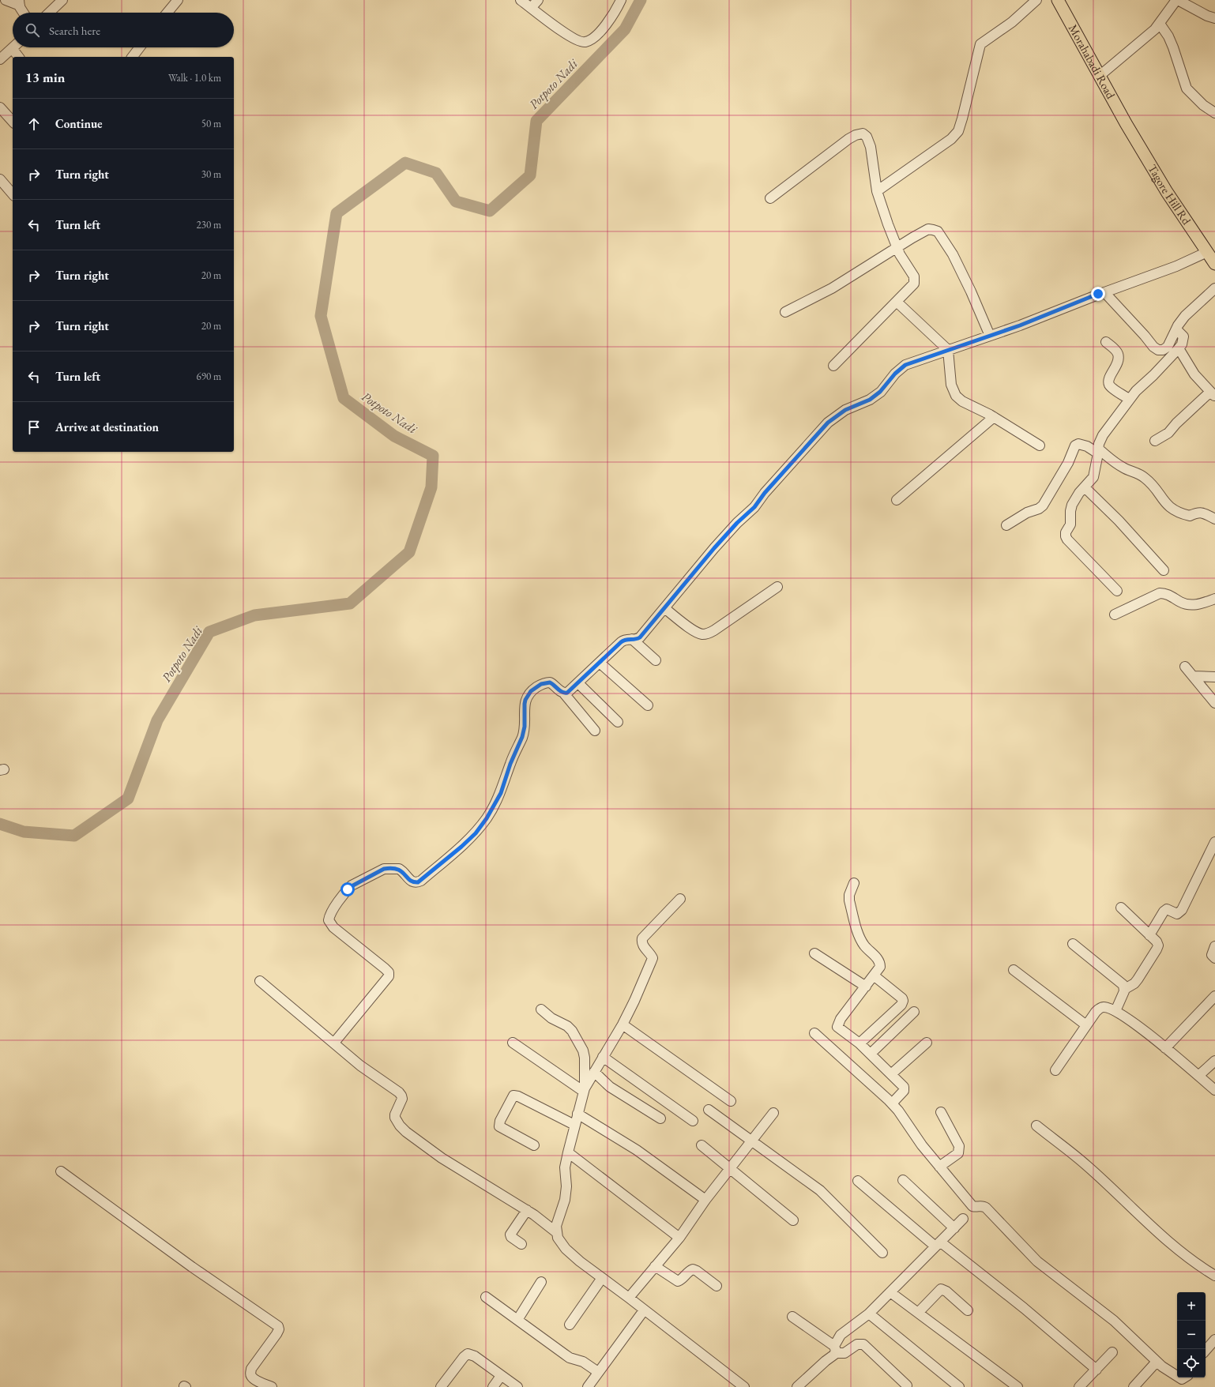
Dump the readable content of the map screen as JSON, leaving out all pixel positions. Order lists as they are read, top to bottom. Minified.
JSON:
{"streets":{"main road":["Morahabadi Road","Tagore Hill Rd"]},"crossings":[["Morahabadi Road","Tagore Hill Rd"]],"water":["Potpoto Nadi"],"page":{"search":"Search here","heading":["13 min","Walk · 1.0 km"],"list":[["Continue","50 m"],["Turn right","30 m"],["Turn left","230 m"],["Turn right","20 m"],["Turn right","20 m"],["Turn left","690 m"],"Arrive at destination"],"map_buttons":["+","−"]}}
